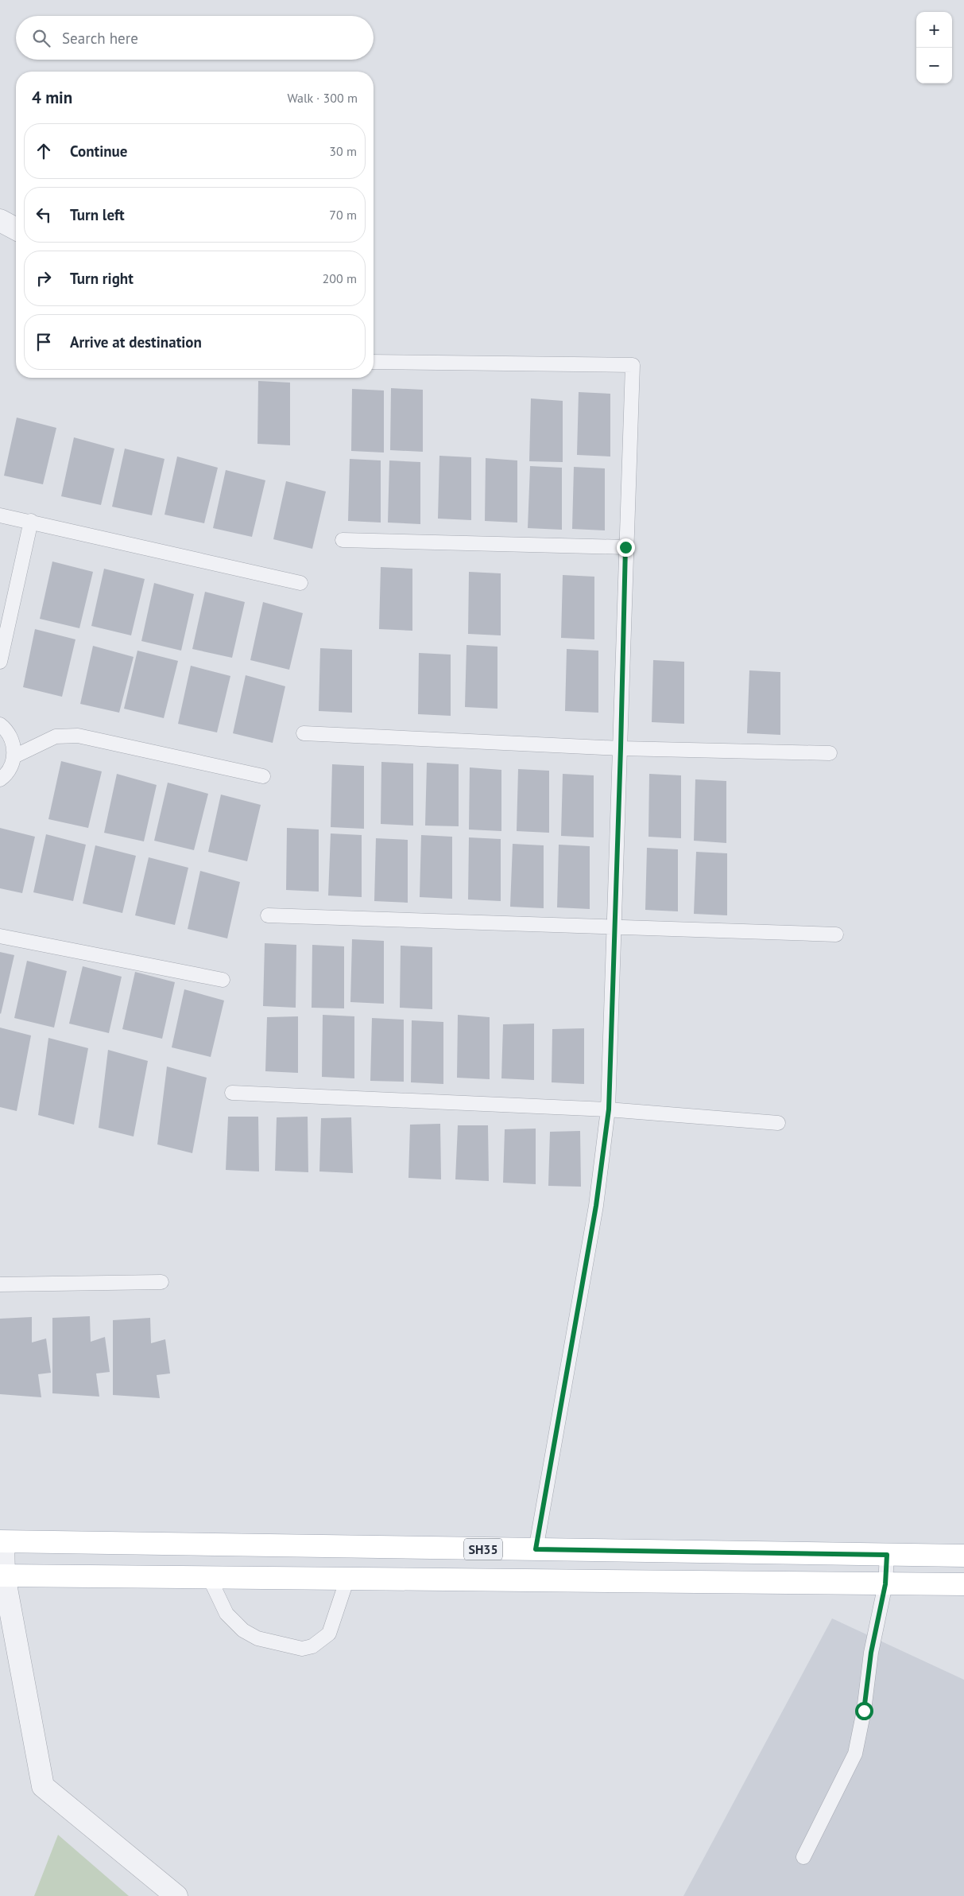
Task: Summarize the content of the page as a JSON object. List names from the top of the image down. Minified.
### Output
{"streets":{"main road":["SH35"]},"page":{"map_buttons":["+","−"],"search":"Search here","heading":["4 min","Walk · 300 m"],"list":[["Continue","30 m"],["Turn left","70 m"],["Turn right","200 m"],"Arrive at destination"]}}
